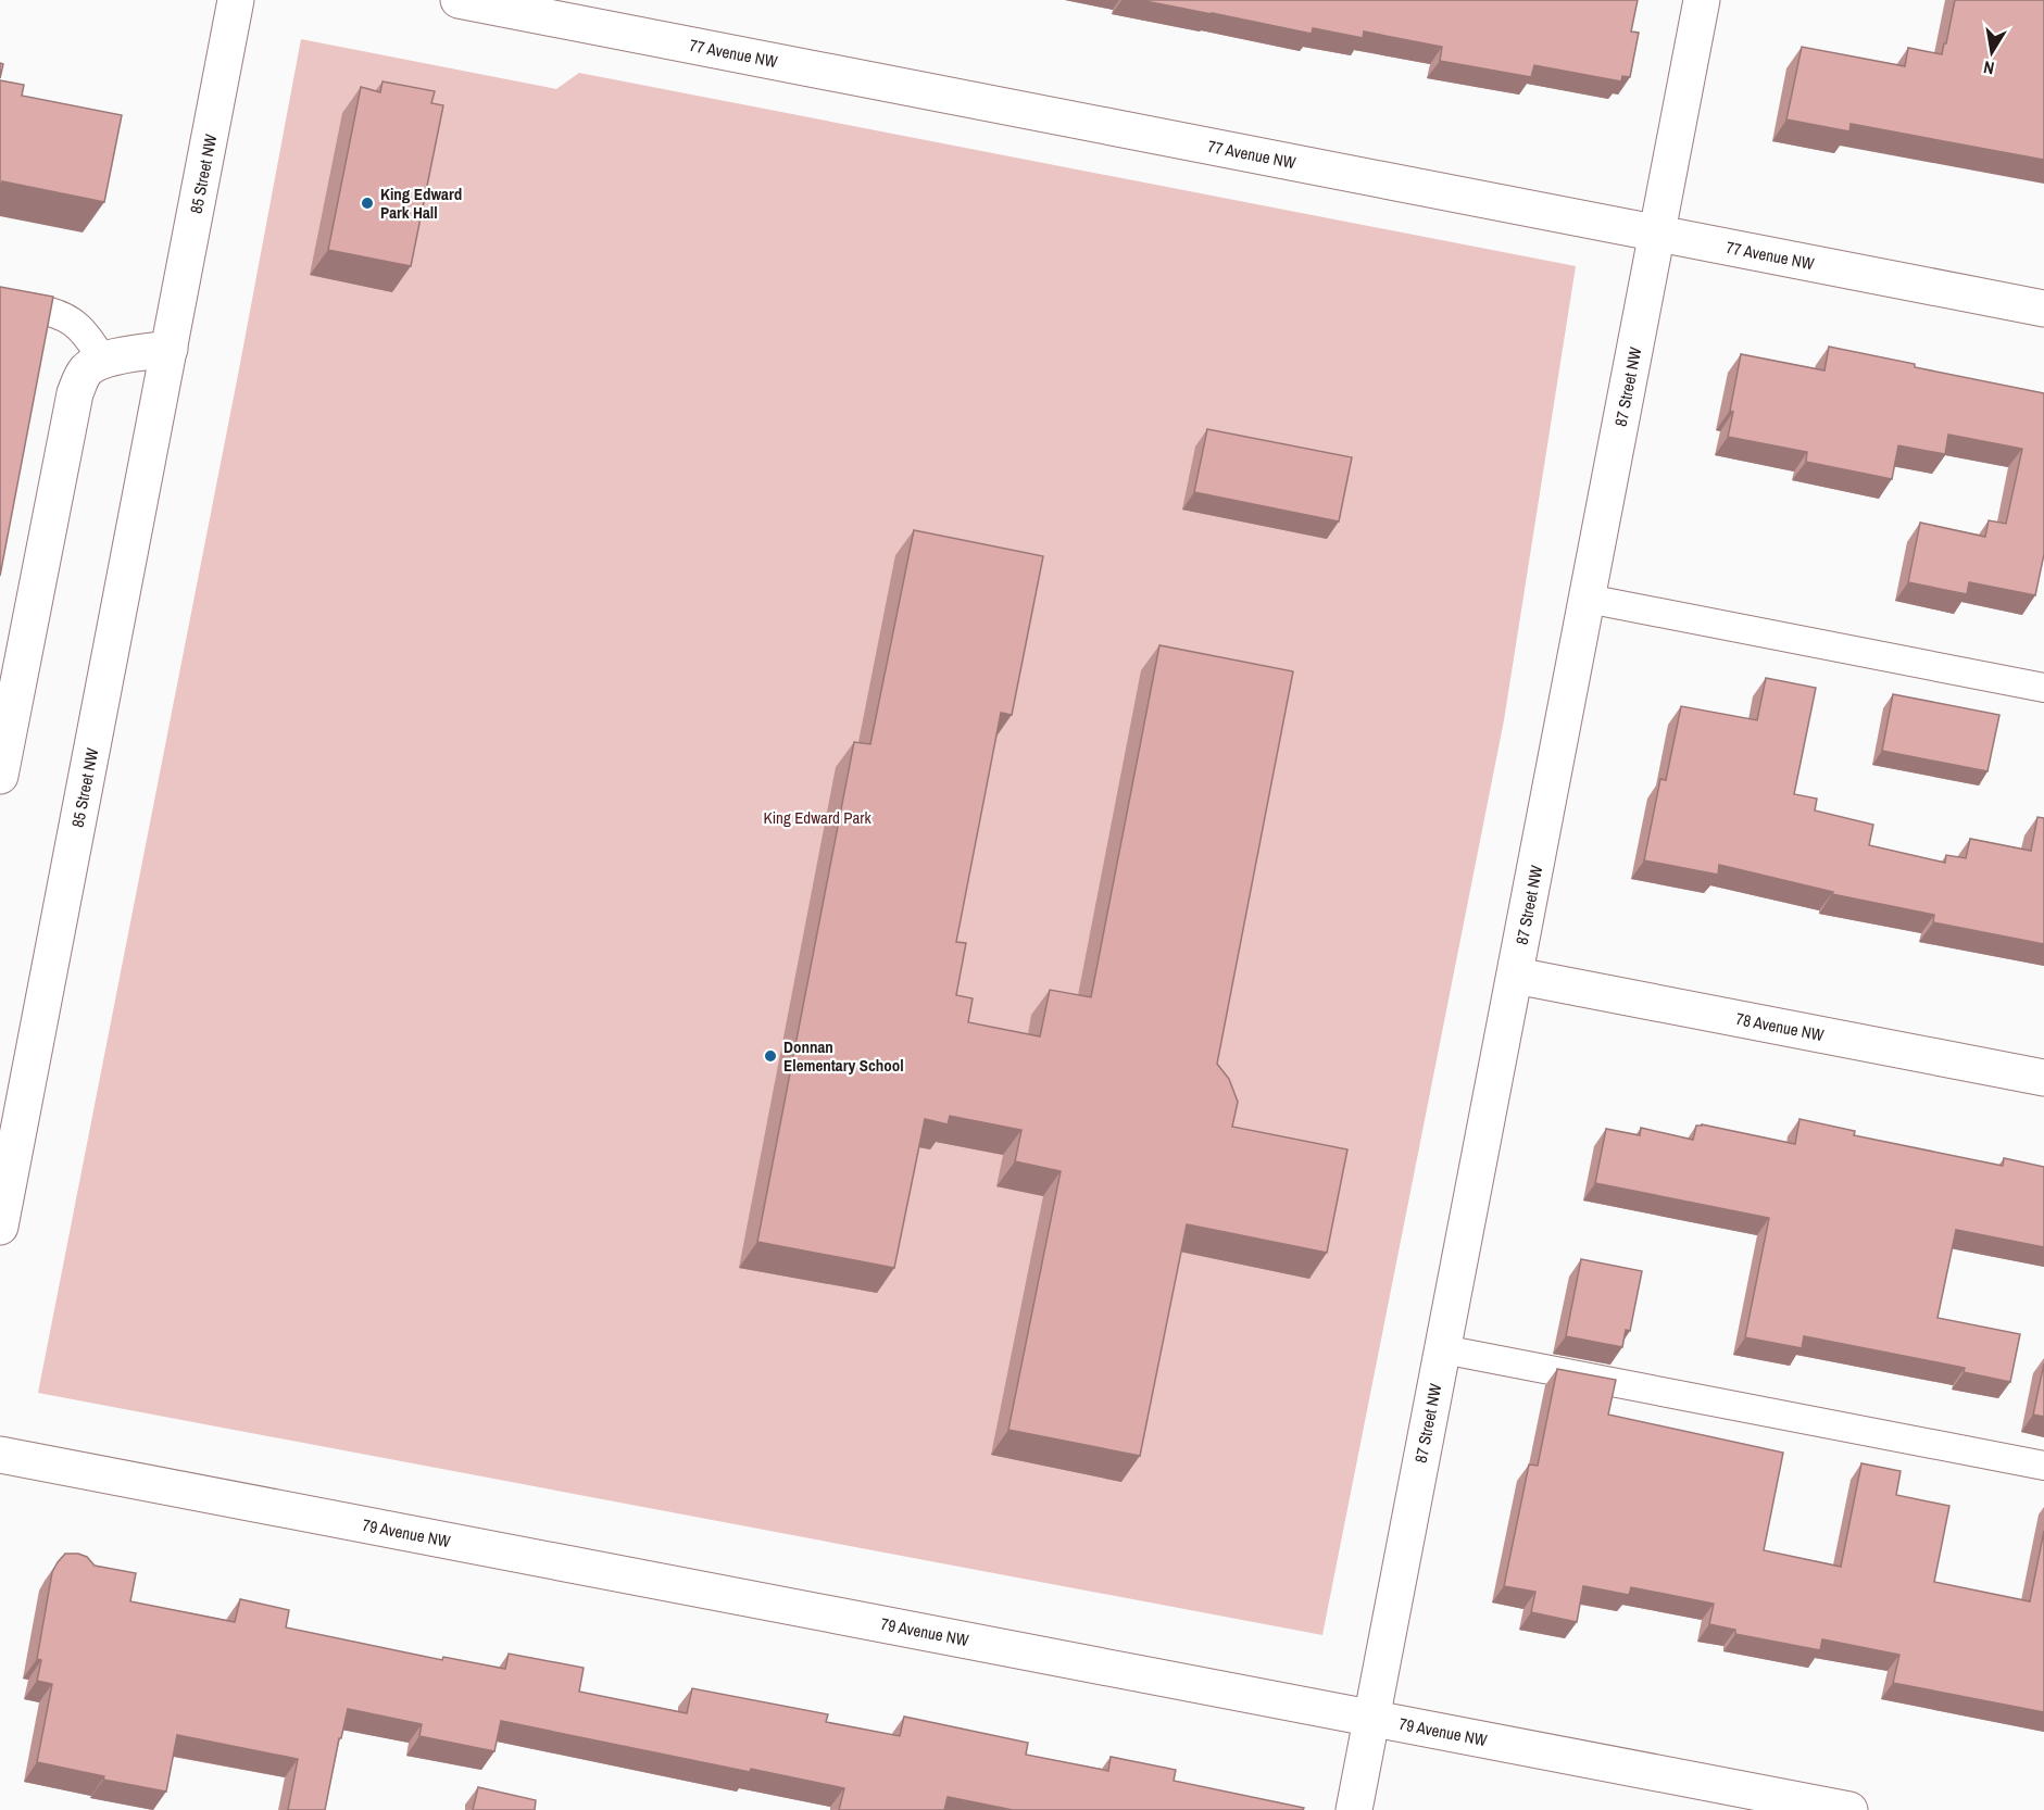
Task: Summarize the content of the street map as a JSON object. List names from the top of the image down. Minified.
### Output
{"streets":{"street":["77 Avenue NW","85 Street NW","87 Street NW","78 Avenue NW","79 Avenue NW"]},"crossings":[["77 Avenue NW","87 Street NW"],["87 Street NW","78 Avenue NW"],["87 Street NW","79 Avenue NW"]],"parks":["King Edward Park"],"places":["King Edward Park Hall","Donnan Elementary School"],"north":"bottom"}
